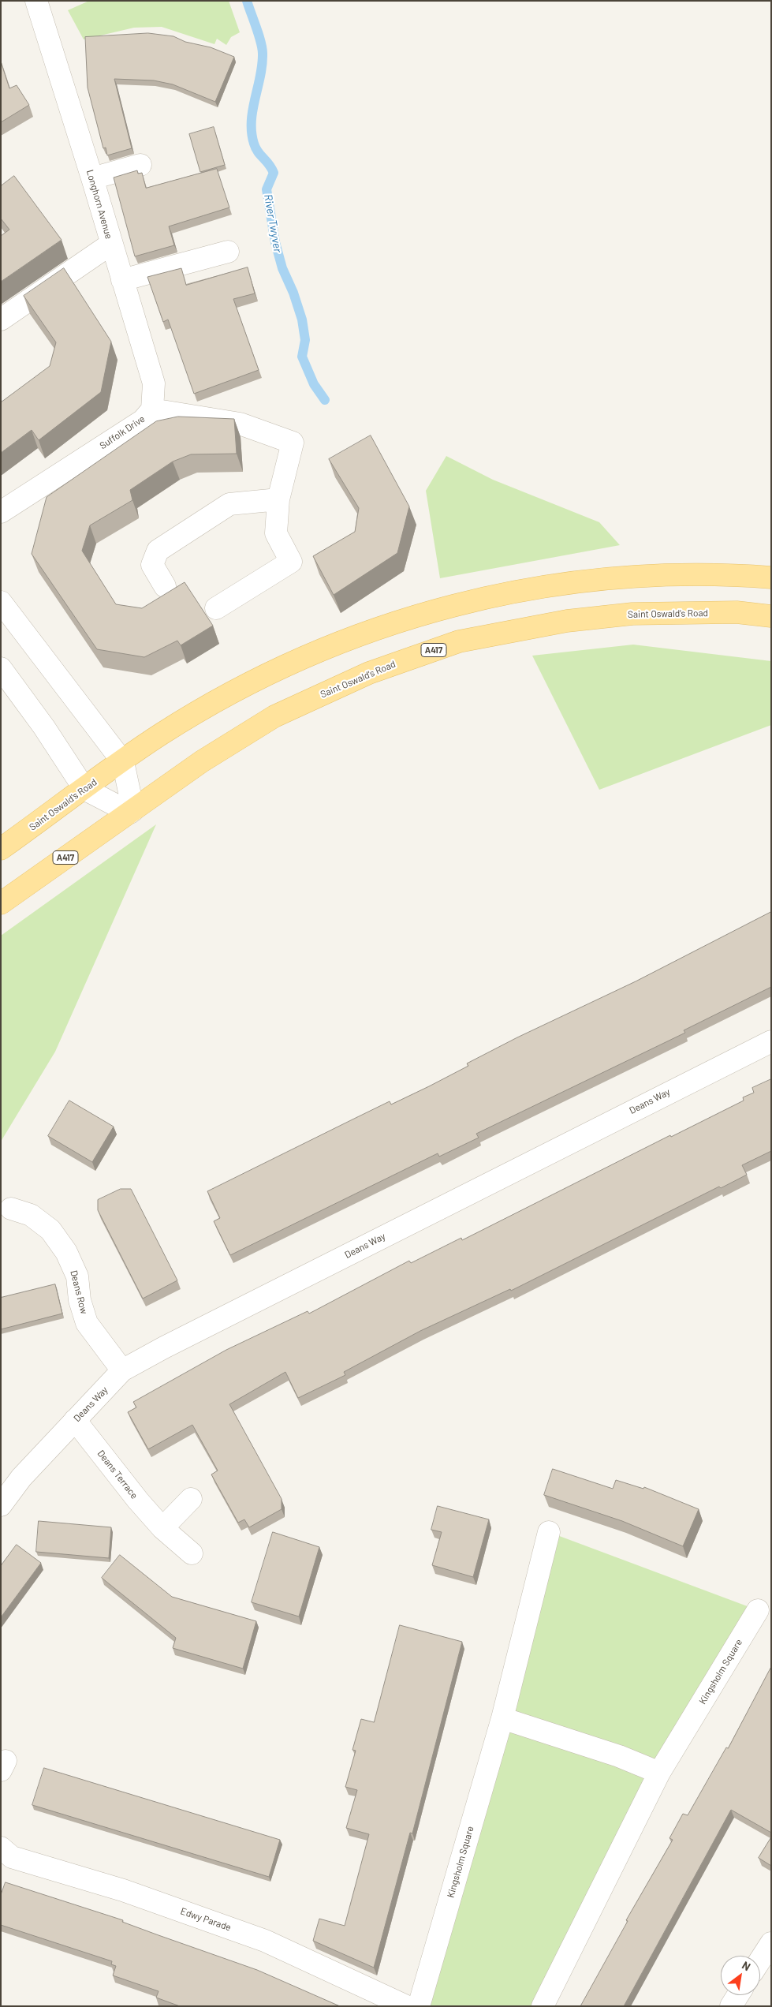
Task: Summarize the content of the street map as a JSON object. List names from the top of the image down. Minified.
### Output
{"streets":{"main road":["Saint Oswald's Road","A417"],"street":["Longhorn Avenue","Suffolk Drive","Deans Way","Deans Row","Deans Terrace","Kingsholm Square","Edwy Parade"]},"crossings":[["Longhorn Avenue","Suffolk Drive"],["Deans Way","Deans Row"],["Deans Way","Deans Terrace"]],"water":["River Twyver"],"north":"top right"}
